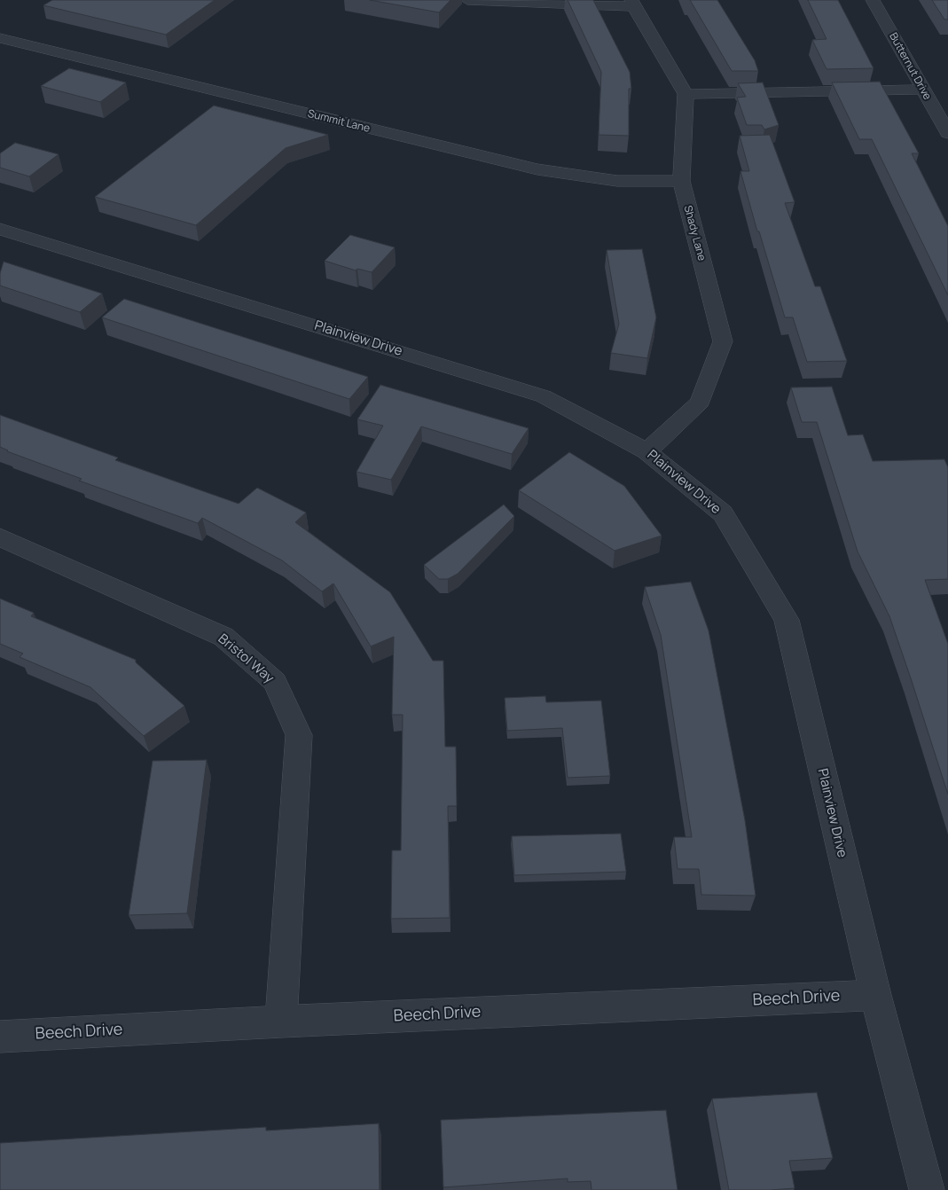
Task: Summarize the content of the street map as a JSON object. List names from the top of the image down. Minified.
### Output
{"streets":{"street":["Butternut Drive","Summit Lane","Shady Lane","Plainview Drive","Bristol Way","Beech Drive"]},"crossings":[["Summit Lane","Shady Lane"],["Shady Lane","Plainview Drive"],["Plainview Drive","Beech Drive"],["Bristol Way","Beech Drive"]]}
